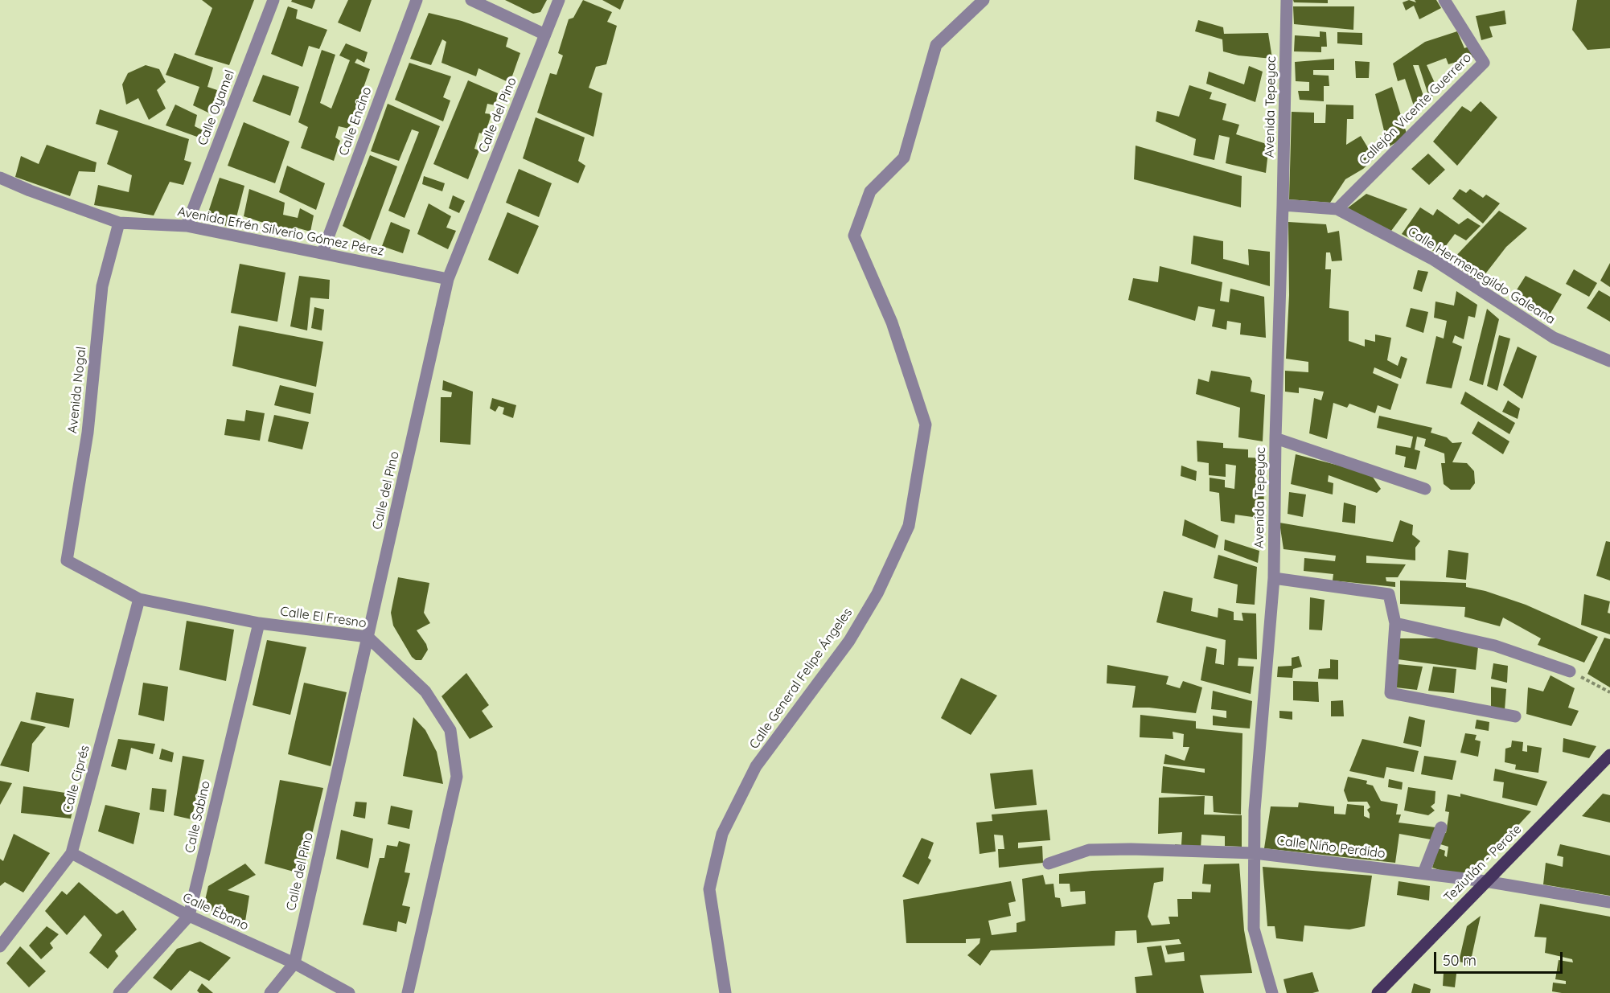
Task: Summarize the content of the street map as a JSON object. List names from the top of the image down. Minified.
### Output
{"streets":{"main road":["Teziutlán - Perote"],"street":["Avenida Tepeyac","Calle Oyamel","Callejón Vicente Guerrero","Calle del Pino","Calle Encino","Avenida Efrén Silverio Gómez Pérez","Calle Hermenegildo Galeana","Avenida Nogal","Calle El Fresno","Calle General Felipe Ángeles","Calle Ciprés","Calle Sabino","Calle Niño Perdido","Calle Ébano"]},"crossings":[["Avenida Tepeyac","Calle Hermenegildo Galeana"],["Avenida Tepeyac","Calle Niño Perdido"],["Calle Oyamel","Avenida Efrén Silverio Gómez Pérez"],["Callejón Vicente Guerrero","Calle Hermenegildo Galeana"],["Calle del Pino","Avenida Efrén Silverio Gómez Pérez"],["Calle del Pino","Calle El Fresno"],["Calle del Pino","Calle Ébano"],["Calle Encino","Avenida Efrén Silverio Gómez Pérez"],["Avenida Efrén Silverio Gómez Pérez","Avenida Nogal"],["Avenida Nogal","Calle El Fresno"],["Calle El Fresno","Calle Ciprés"],["Calle El Fresno","Calle Sabino"],["Calle Ciprés","Calle Ébano"],["Calle Sabino","Calle Ébano"],["Calle Niño Perdido","Teziutlán - Perote"]],"scale_bar":"50 m"}
